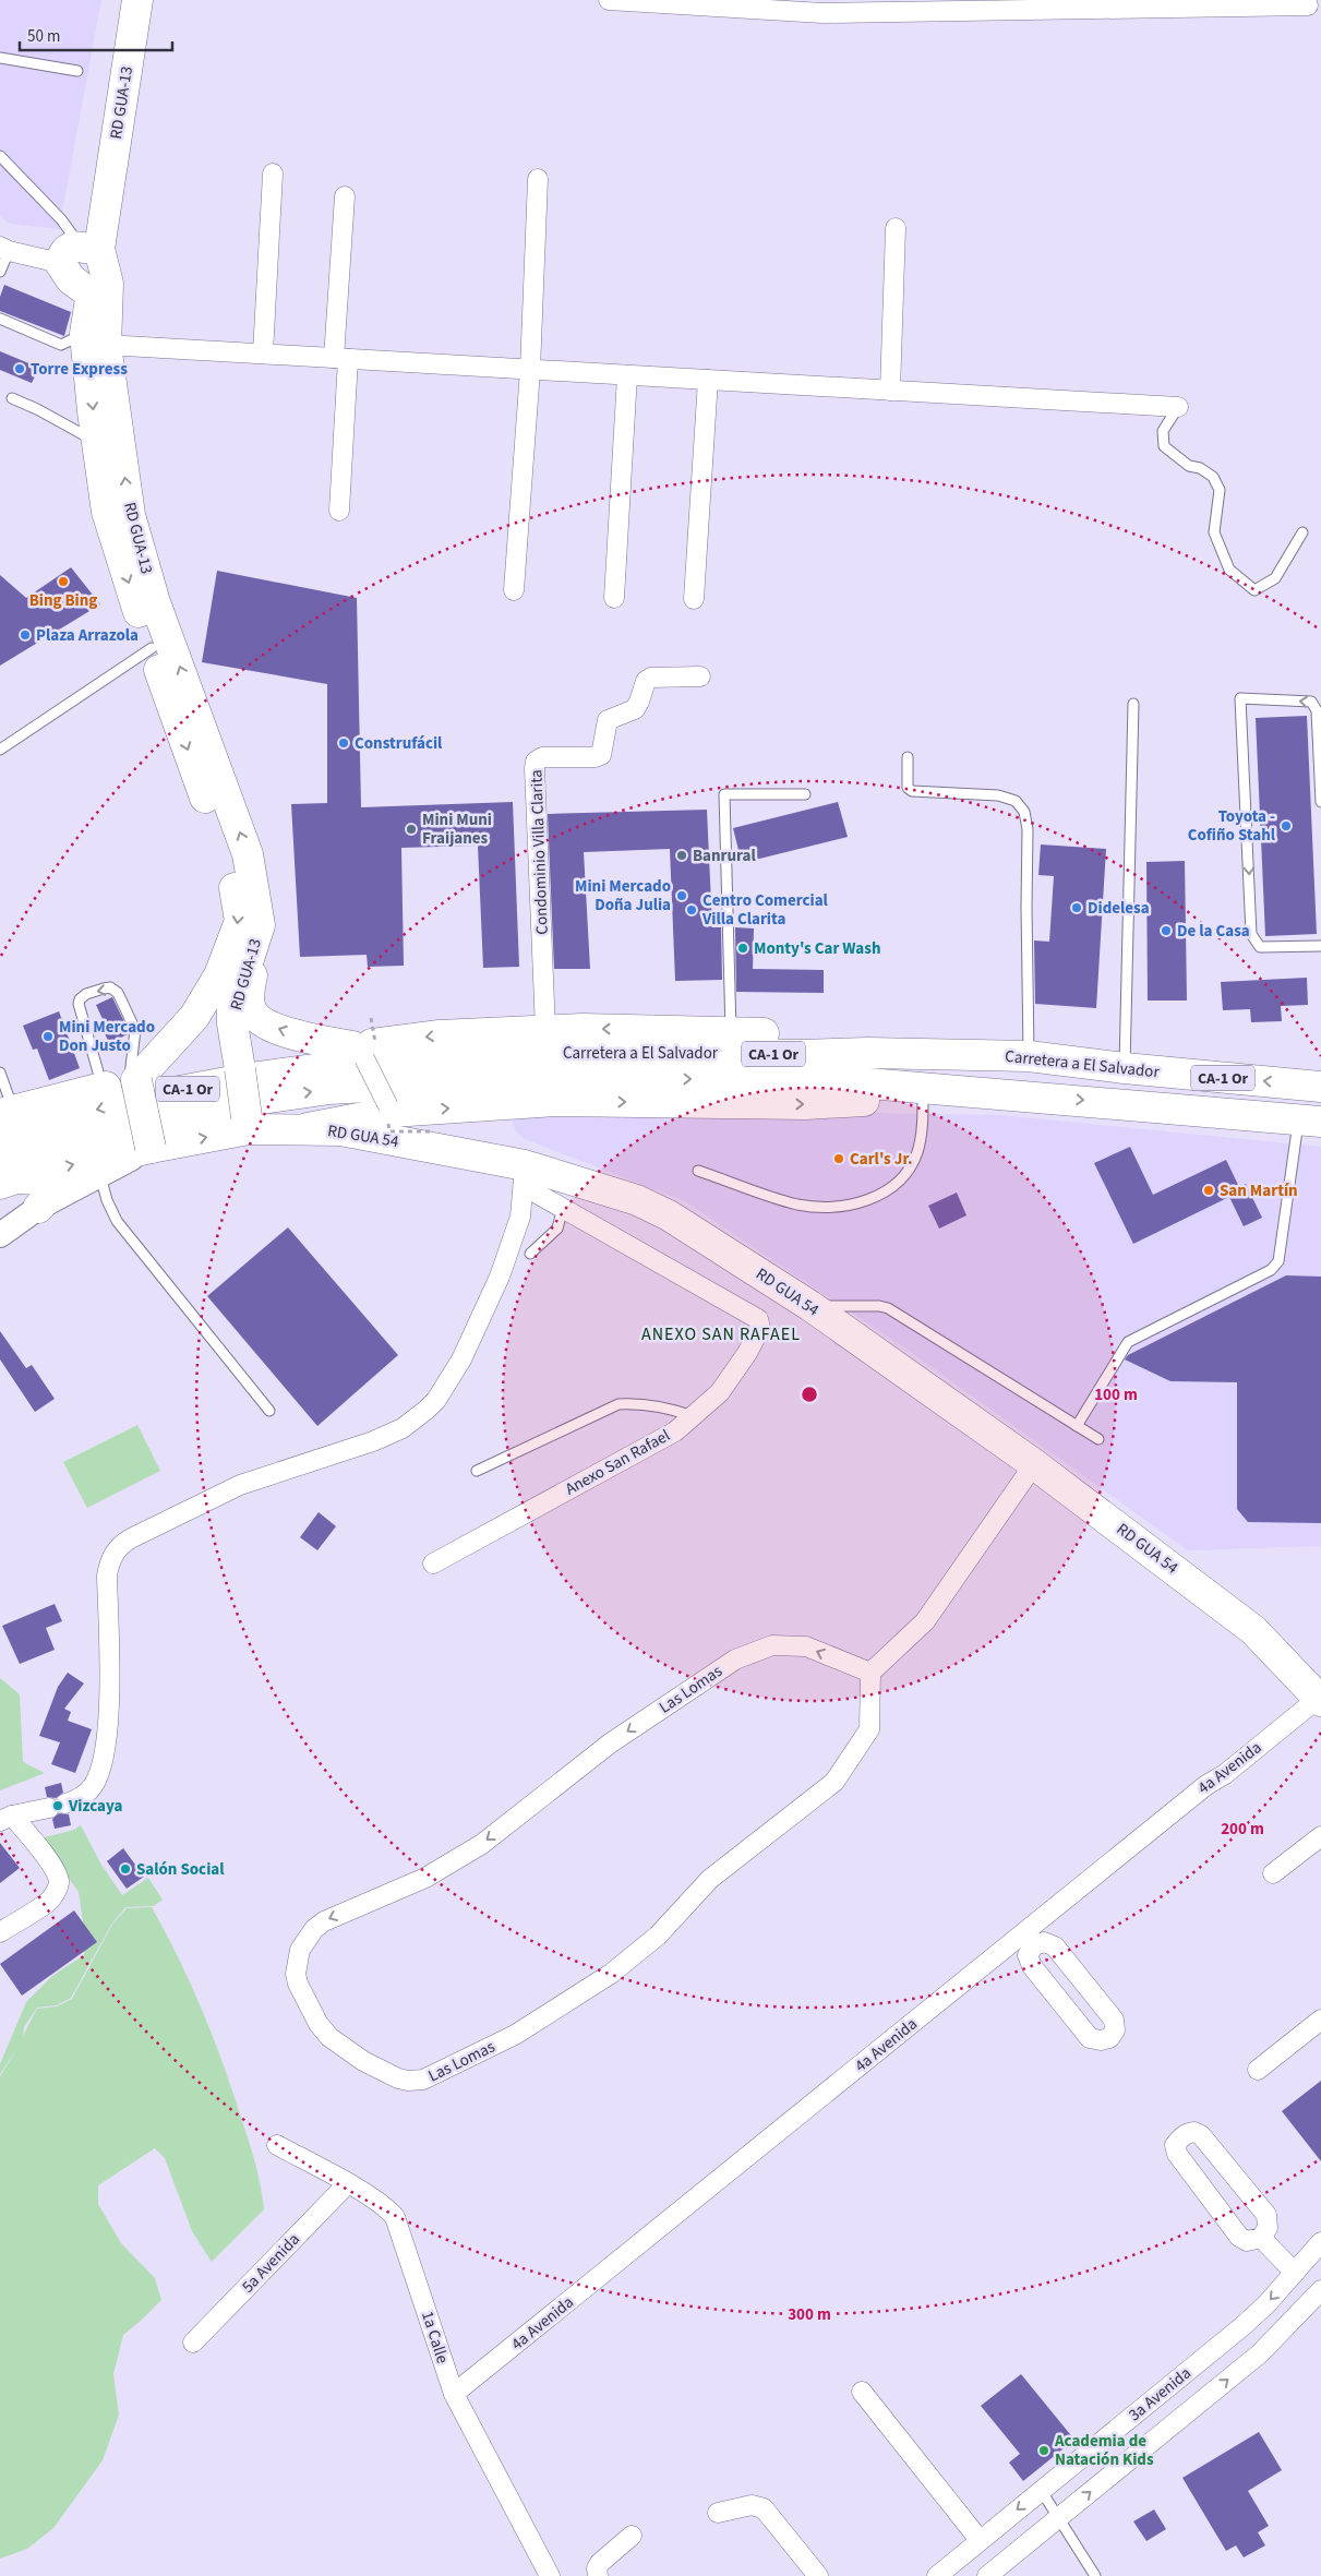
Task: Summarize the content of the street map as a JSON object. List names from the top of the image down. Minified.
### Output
{"streets":{"main road":["RD GUA-13","Carretera a El Salvador","CA-1 Or","RD GUA 54"],"street":["Condominio Villa Clarita","Anexo San Rafael","Las Lomas","4a Avenida","5a Avenida","1a Calle","3a Avenida"]},"crossings":[["RD GUA-13","RD GUA 54"],["Carretera a El Salvador","RD GUA 54"],["RD GUA 54","4a Avenida"],["4a Avenida","1a Calle"],["5a Avenida","1a Calle"]],"districts":["ANEXO SAN RAFAEL"],"places":["Torre Express","Bing Bing","Plaza Arrazola","Construfácil","Toyota - Cofiño Stahl","Mini Muni Fraijanes","Banrural","Mini Mercado Doña Julia","Didelesa","Centro Comercial Villa Clarita","De la Casa","Monty's Car Wash","Mini Mercado Don Justo","Carl's Jr.","San Martín","Vizcaya","Salón Social","Academia de Natación Kids"],"scale_bar":"50 m","rings":["100 m","200 m","300 m"]}
